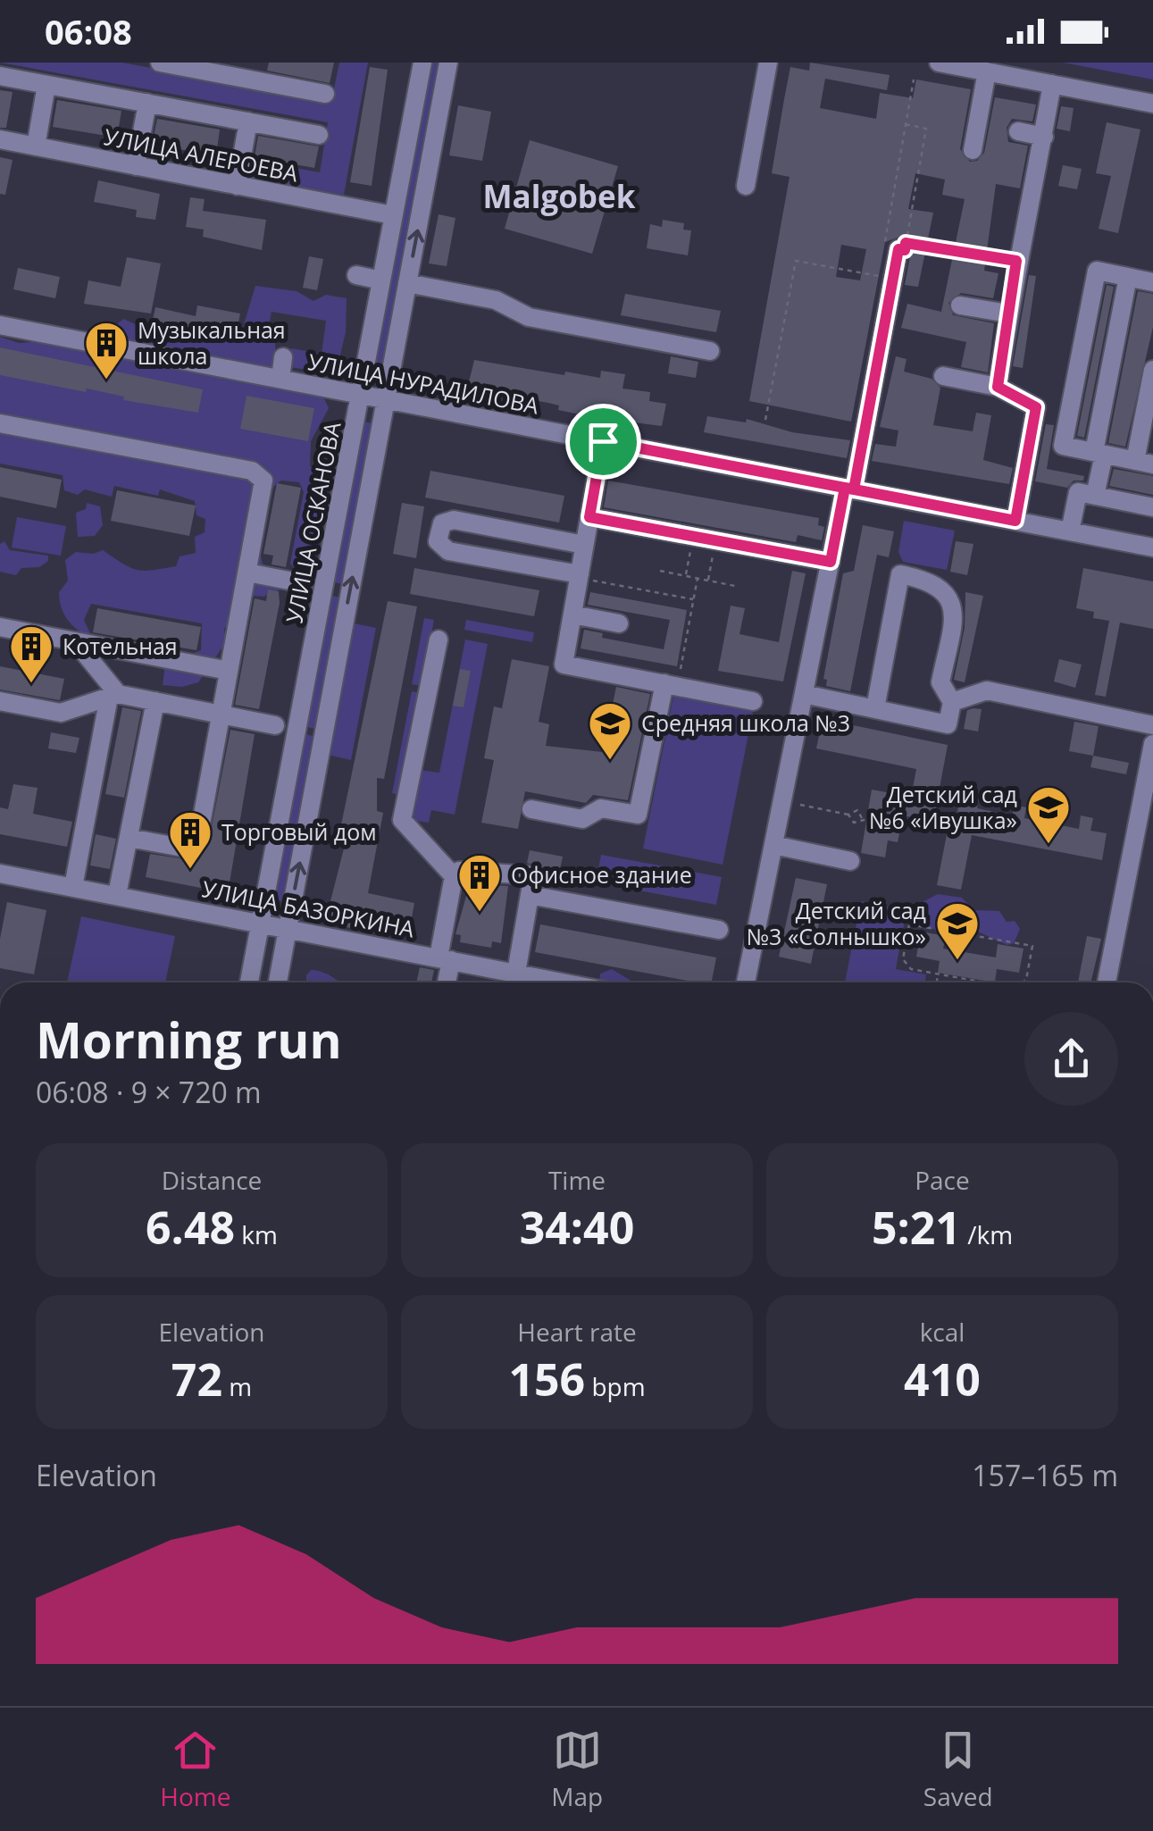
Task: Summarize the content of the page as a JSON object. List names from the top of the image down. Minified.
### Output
{"streets":{"street":["УЛИЦА АЛЕРОЕВА","УЛИЦА НУРАДИЛОВА","УЛИЦА ОСКАНОВА","УЛИЦА БАЗОРКИНА"]},"crossings":[["УЛИЦА АЛЕРОЕВА","УЛИЦА ОСКАНОВА"],["УЛИЦА НУРАДИЛОВА","УЛИЦА ОСКАНОВА"],["УЛИЦА ОСКАНОВА","УЛИЦА БАЗОРКИНА"]],"districts":["Malgobek"],"places":{"building":["Музыкальная школа","Котельная","Торговый дом","Офисное здание"],"school or university":["Средняя школа №3","Детский сад №6 «Ивушка»","Детский сад №3 «Солнышко»"]},"page":{"status":"06:08","heading":["Morning run","06:08 · 9 × 720 m"],"stats":[["Distance","6.48 km"],["Time","34:40"],["Pace","5:21 /km"],["Elevation","72 m"],["Heart rate","156 bpm"],["kcal","410"]],"chart":["Elevation","157–165 m"],"tabs":["Home","Map","Saved"]}}
